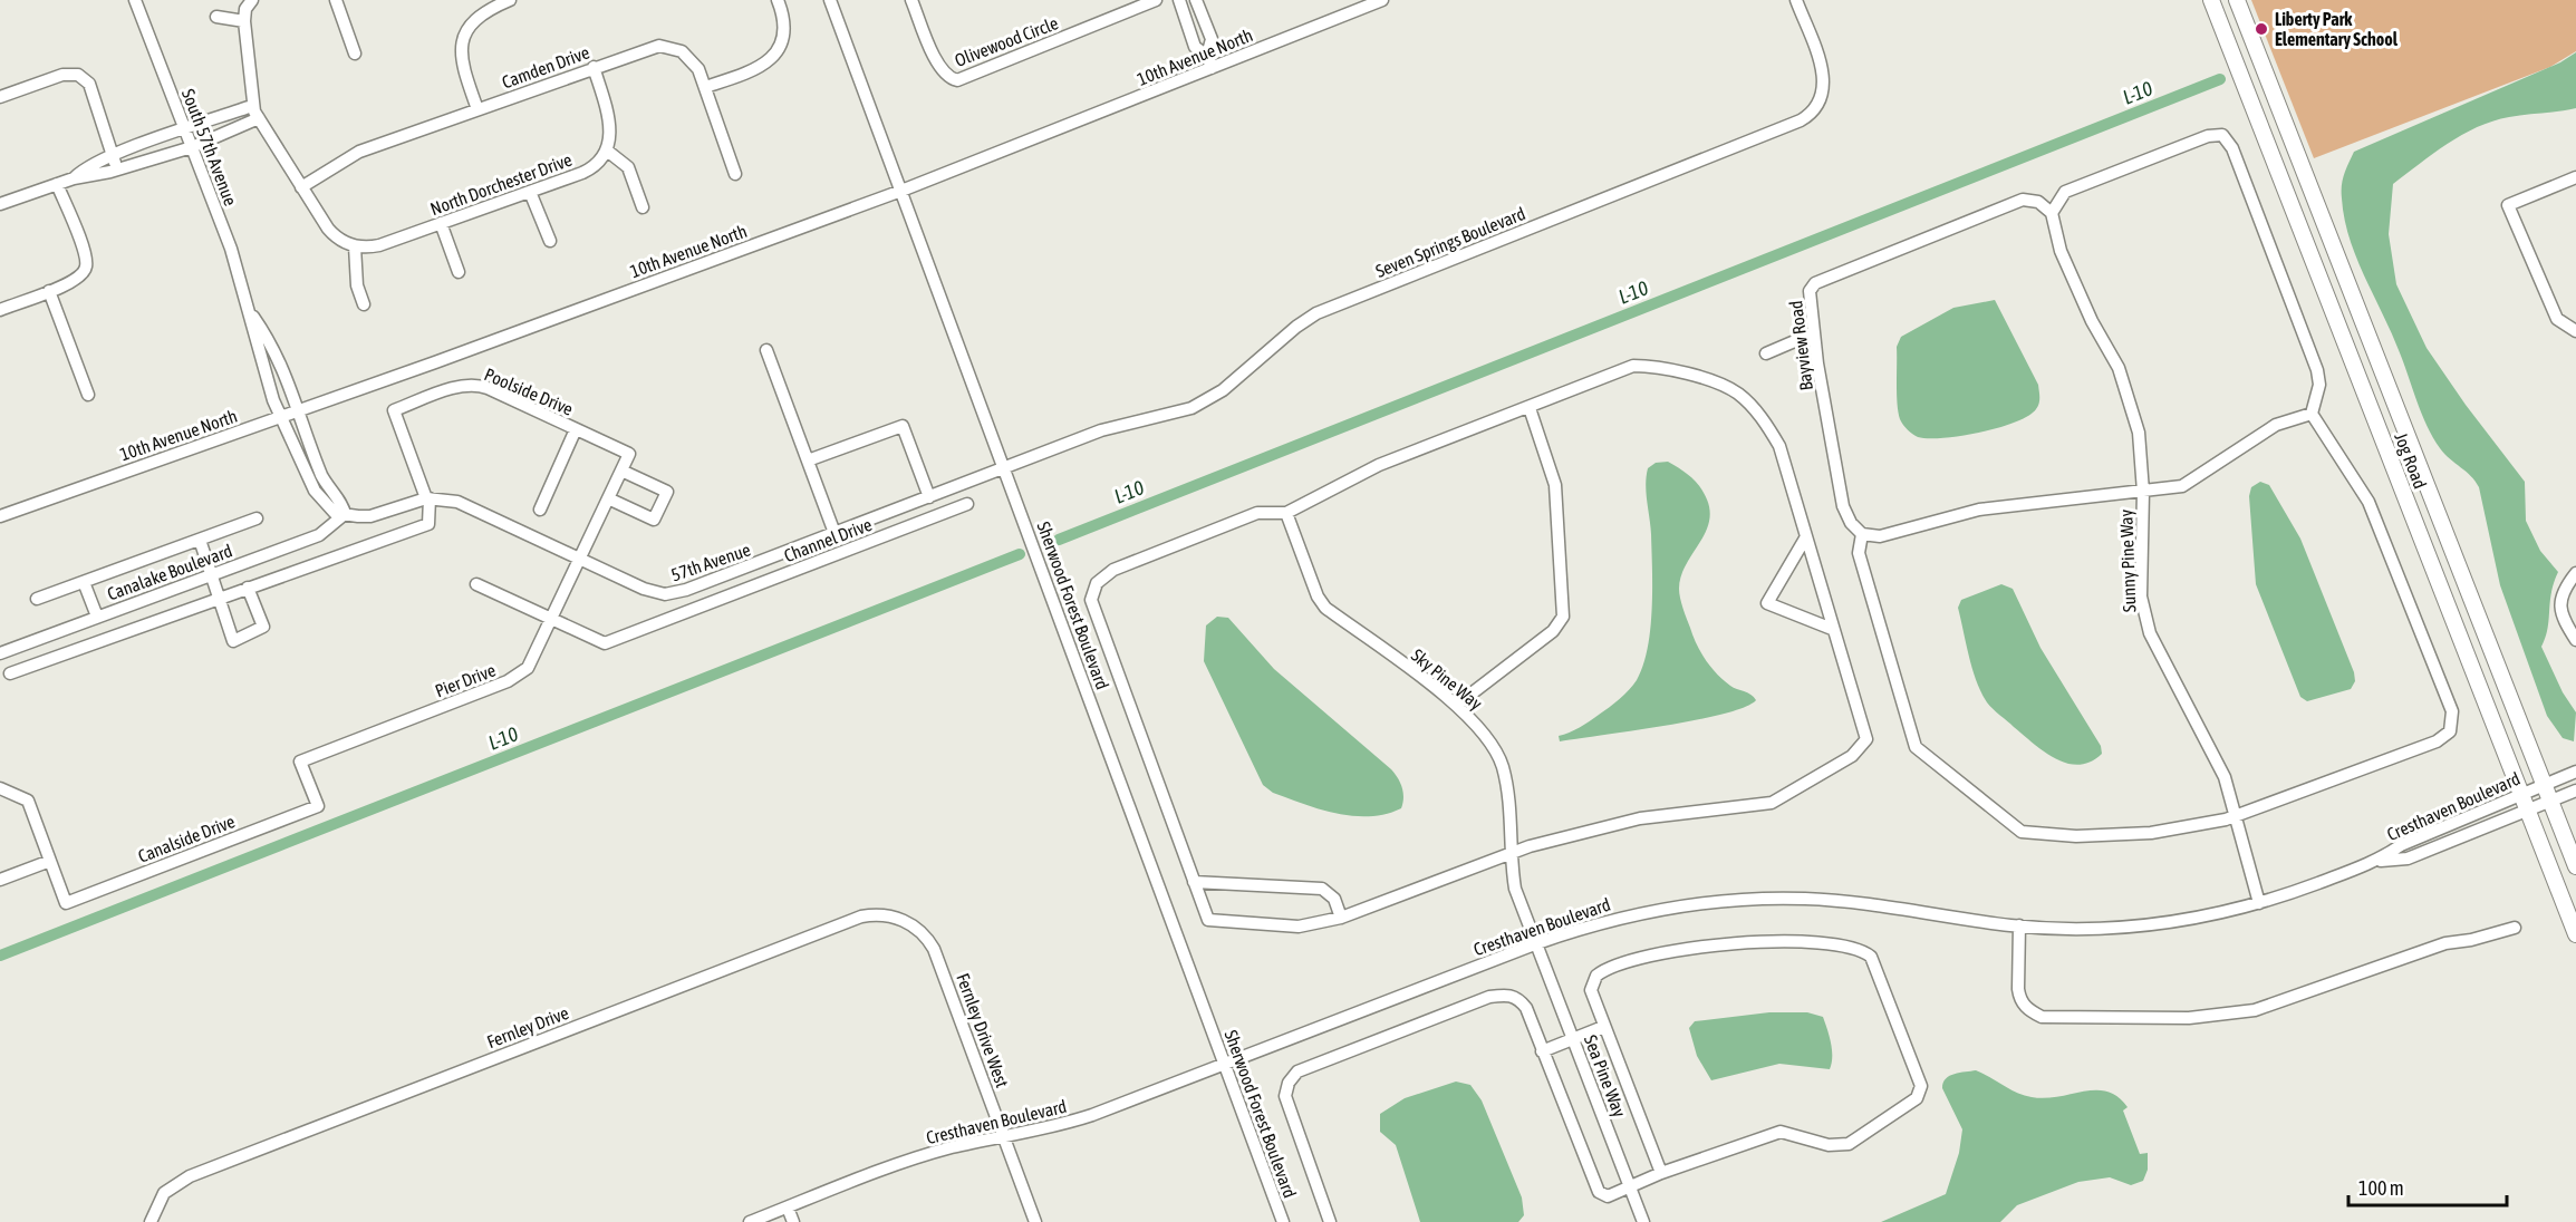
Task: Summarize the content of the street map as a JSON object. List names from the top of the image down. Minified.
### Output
{"streets":{"main road":["Jog Road"],"street":["Olivewood Circle","10th Avenue North","Camden Drive","South 57th Avenue","North Dorchester Drive","Seven Springs Boulevard","Bayview Road","Poolside Drive","Channel Drive","Sunny Pine Way","57th Avenue","Canalake Boulevard","Sherwood Forest Boulevard","Sky Pine Way","Pier Drive","Cresthaven Boulevard","Canalside Drive","Fernley Drive","Fernley Drive West","Sea Pine Way"]},"crossings":[["10th Avenue North","South 57th Avenue"],["10th Avenue North","Sherwood Forest Boulevard"],["South 57th Avenue","57th Avenue"],["South 57th Avenue","Canalake Boulevard"],["Seven Springs Boulevard","57th Avenue"],["Seven Springs Boulevard","Sherwood Forest Boulevard"],["Bayview Road","Sunny Pine Way"],["Poolside Drive","57th Avenue"],["Jog Road","Cresthaven Boulevard"],["Channel Drive","Pier Drive"],["Sunny Pine Way","Cresthaven Boulevard"],["57th Avenue","Canalake Boulevard"],["57th Avenue","Sherwood Forest Boulevard"],["57th Avenue","Pier Drive"],["Sherwood Forest Boulevard","Cresthaven Boulevard"],["Sky Pine Way","Cresthaven Boulevard"],["Sky Pine Way","Sea Pine Way"],["Pier Drive","Canalside Drive"],["Cresthaven Boulevard","Fernley Drive West"],["Cresthaven Boulevard","Sea Pine Way"],["Fernley Drive","Fernley Drive West"]],"water":["L-10"],"places":["Liberty Park Elementary School"],"scale_bar":"100 m"}
